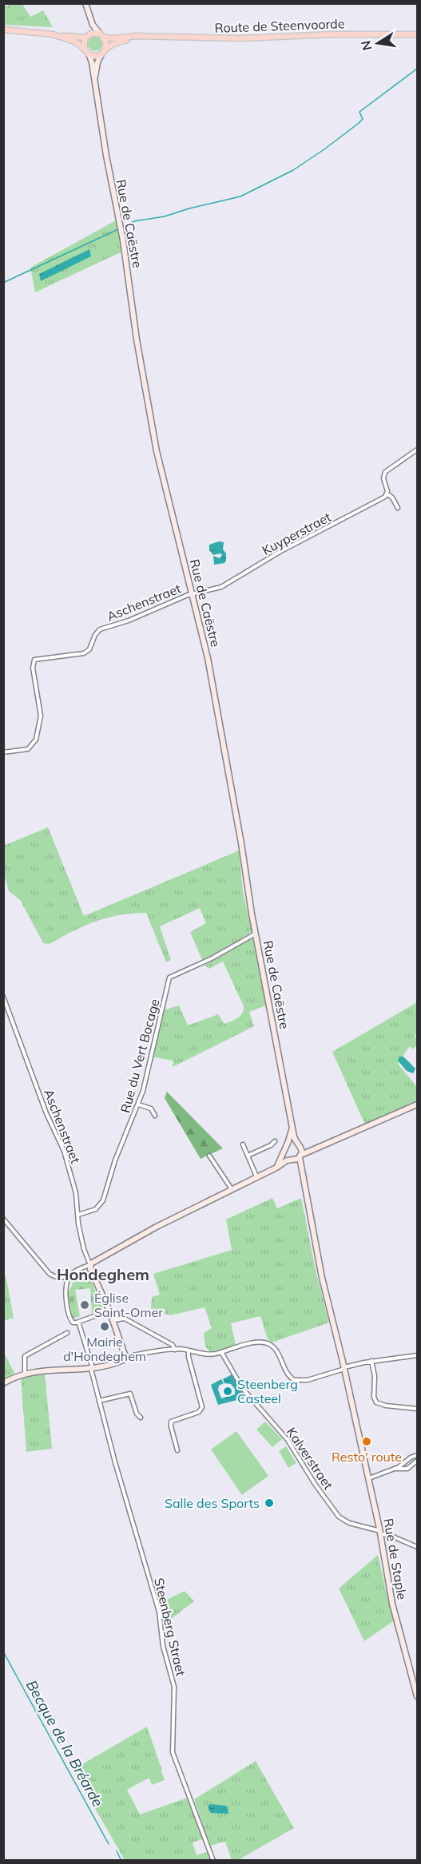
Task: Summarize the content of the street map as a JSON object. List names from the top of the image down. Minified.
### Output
{"streets":{"main road":["Route de Steenvoorde","Rue de Caëstre","Rue de Staple"],"street":["Kuyperstraet","Aschenstraet","Rue du Vert Bocage","Kalverstraet","Steenberg Straet"]},"crossings":[["Route de Steenvoorde","Rue de Caëstre"],["Rue de Caëstre","Kuyperstraet"],["Rue de Caëstre","Aschenstraet"],["Rue de Caëstre","Rue du Vert Bocage"],["Rue de Caëstre","Rue de Staple"],["Kuyperstraet","Aschenstraet"],["Aschenstraet","Rue du Vert Bocage"],["Kalverstraet","Rue de Staple"]],"districts":["Hondeghem"],"water":["Becque de la Bréarde"],"places":["Église Saint-Omer","Mairie d'Hondeghem","Steenberg Casteel","Resto' route","Salle des Sports"],"north":"left"}
